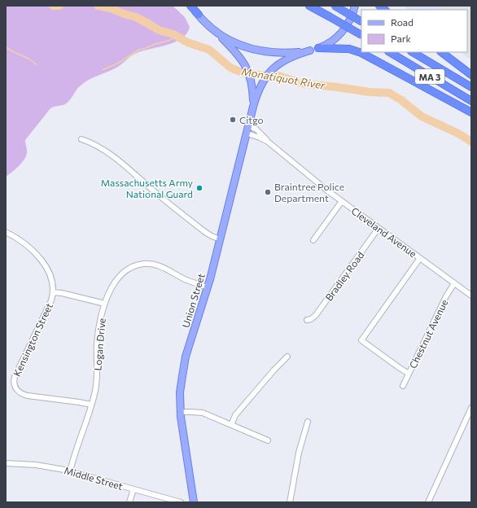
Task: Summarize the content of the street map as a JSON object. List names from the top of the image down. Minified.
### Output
{"streets":{"highway":["MA 3"],"main road":["Union Street"],"street":["Cleveland Avenue","Bradley Road","Chestnut Avenue","Kensington Street","Logan Drive","Middle Street"]},"crossings":[["Cleveland Avenue","Bradley Road"],["Cleveland Avenue","Union Street"],["Cleveland Avenue","Chestnut Avenue"],["Union Street","Logan Drive"],["Kensington Street","Logan Drive"],["Logan Drive","Middle Street"]],"water":["Monatiquot River"],"places":["Citgo","Massachusetts Army National Guard","Braintree Police Department"],"legend":["Road","Park"]}
